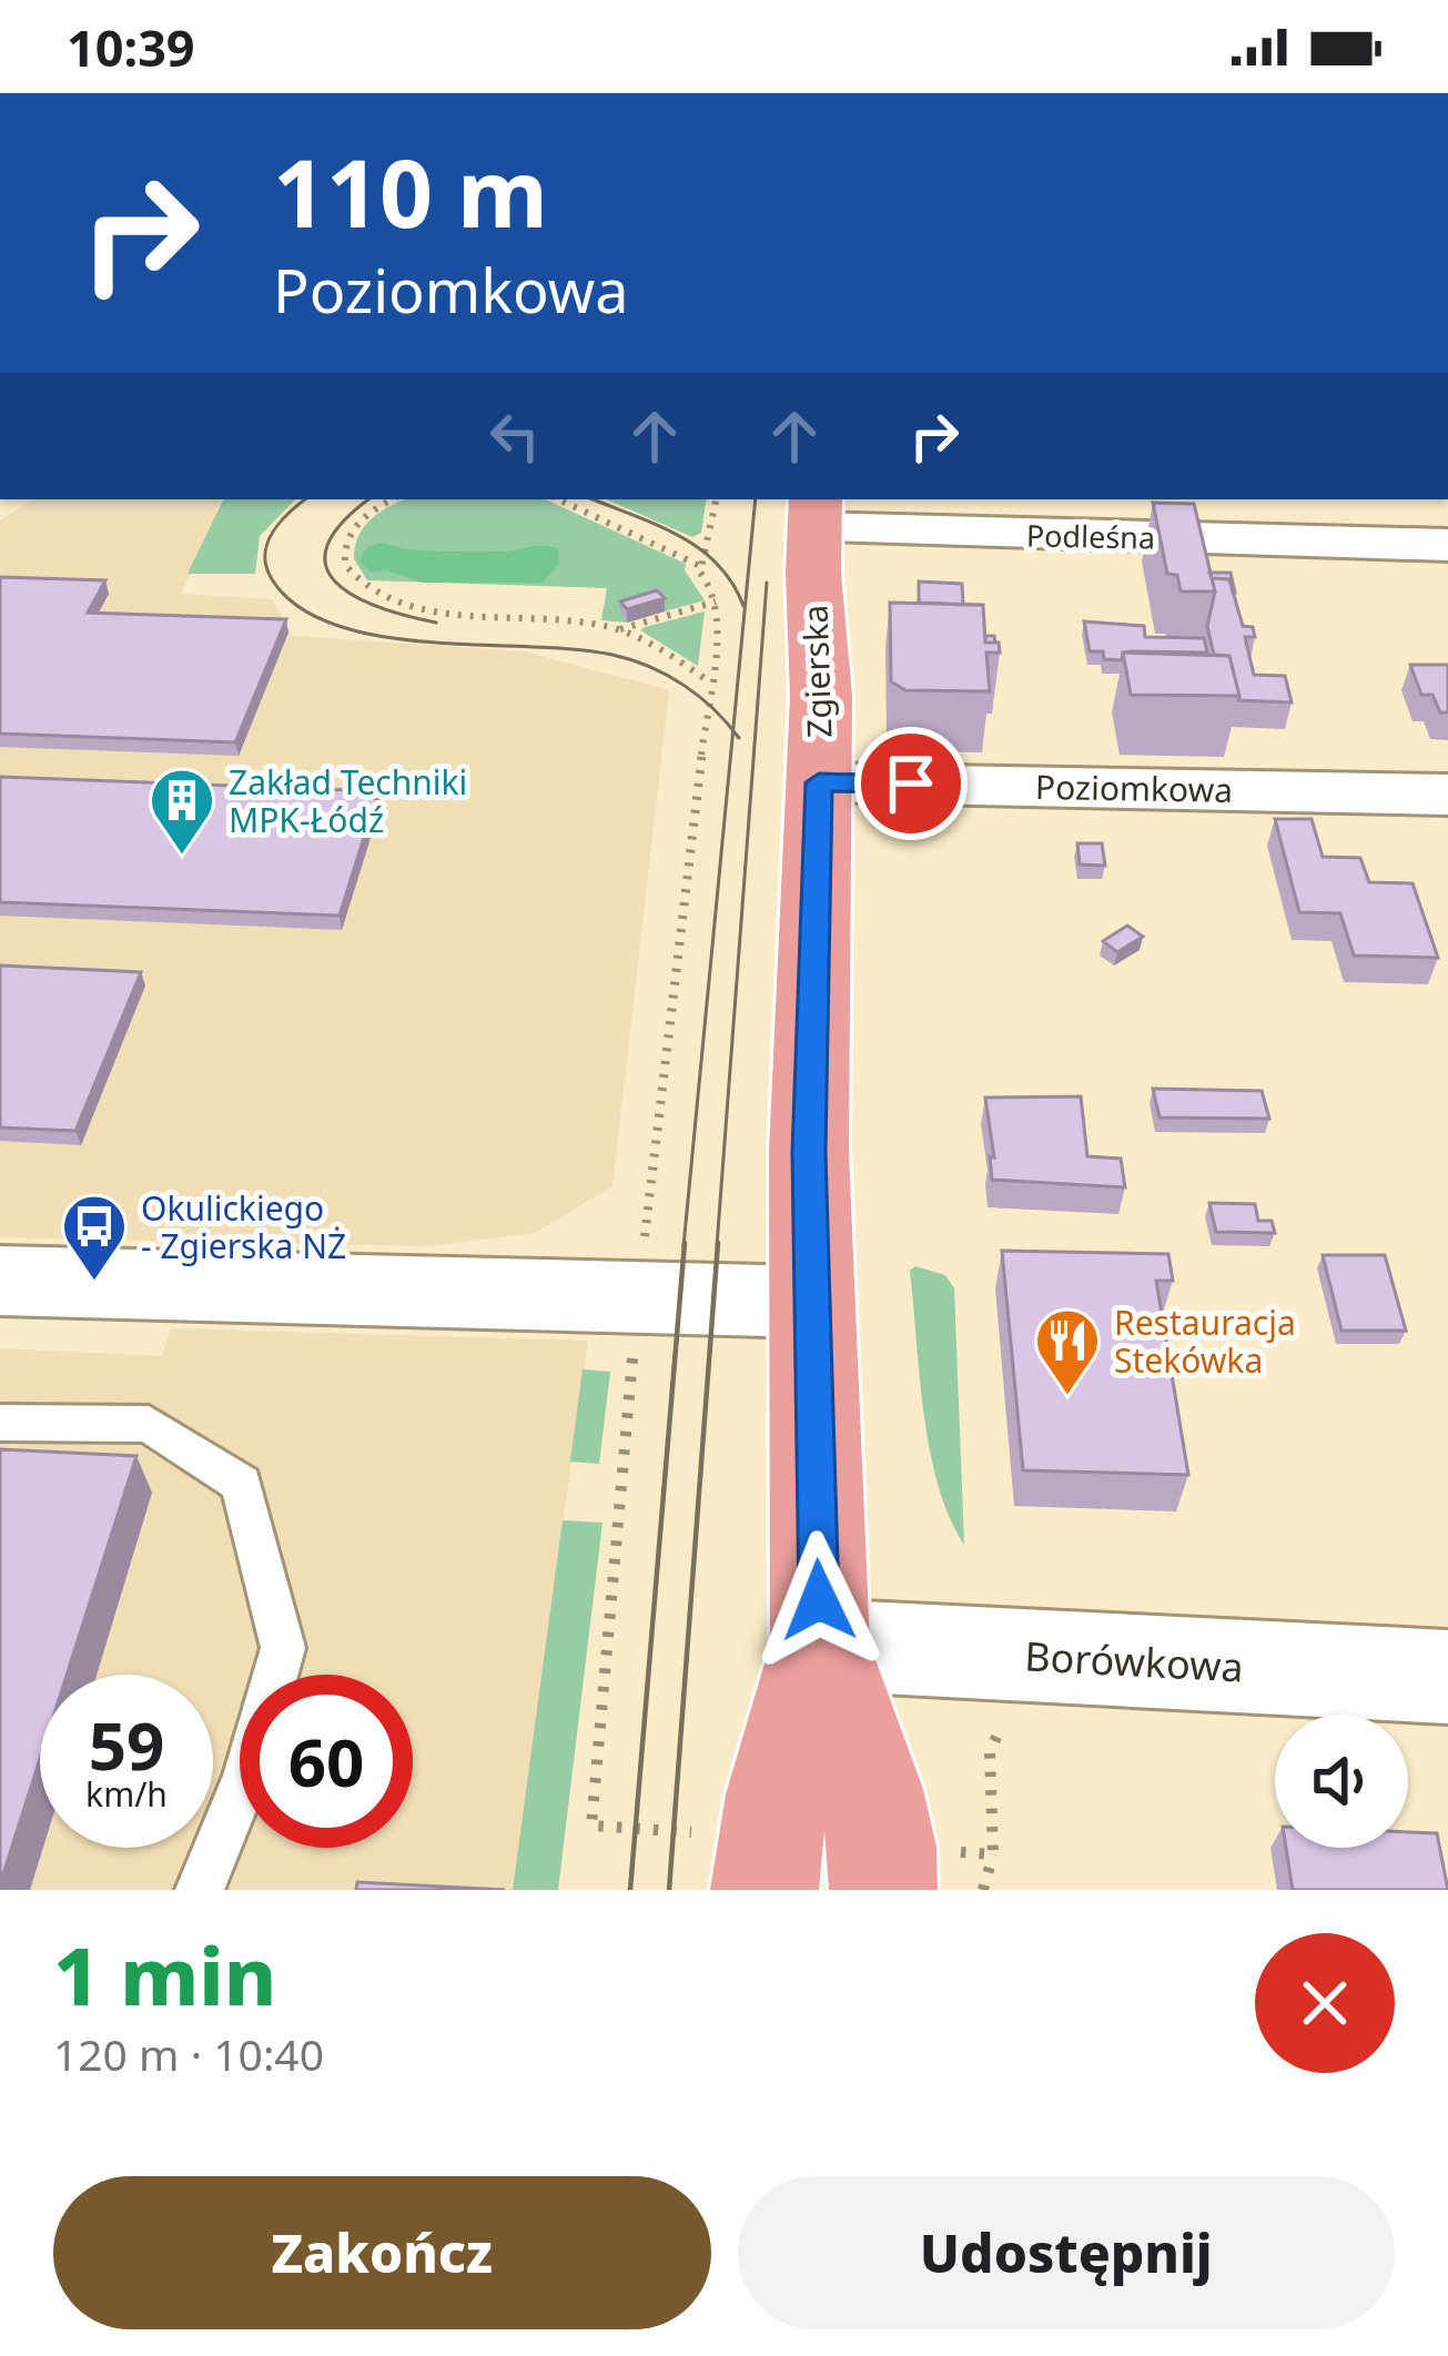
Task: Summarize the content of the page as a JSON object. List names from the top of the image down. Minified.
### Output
{"streets":{"main road":["Zgierska"],"street":["Podleśna","Poziomkowa","Borówkowa"]},"crossings":[["Podleśna","Zgierska"],["Zgierska","Poziomkowa"],["Zgierska","Borówkowa"]],"places":{"building":["Zakład Techniki MPK-Łódź"],"bus stop":["Okulickiego - Zgierska NŻ"],"restaurant":["Restauracja Stekówka"]},"page":{"status":"10:39","turn":["110 m","Poziomkowa"],"speed":"59 km/h","limit":"60","heading":["1 min","120 m · 10:40"],"buttons":["Zakończ","Udostępnij"]}}
